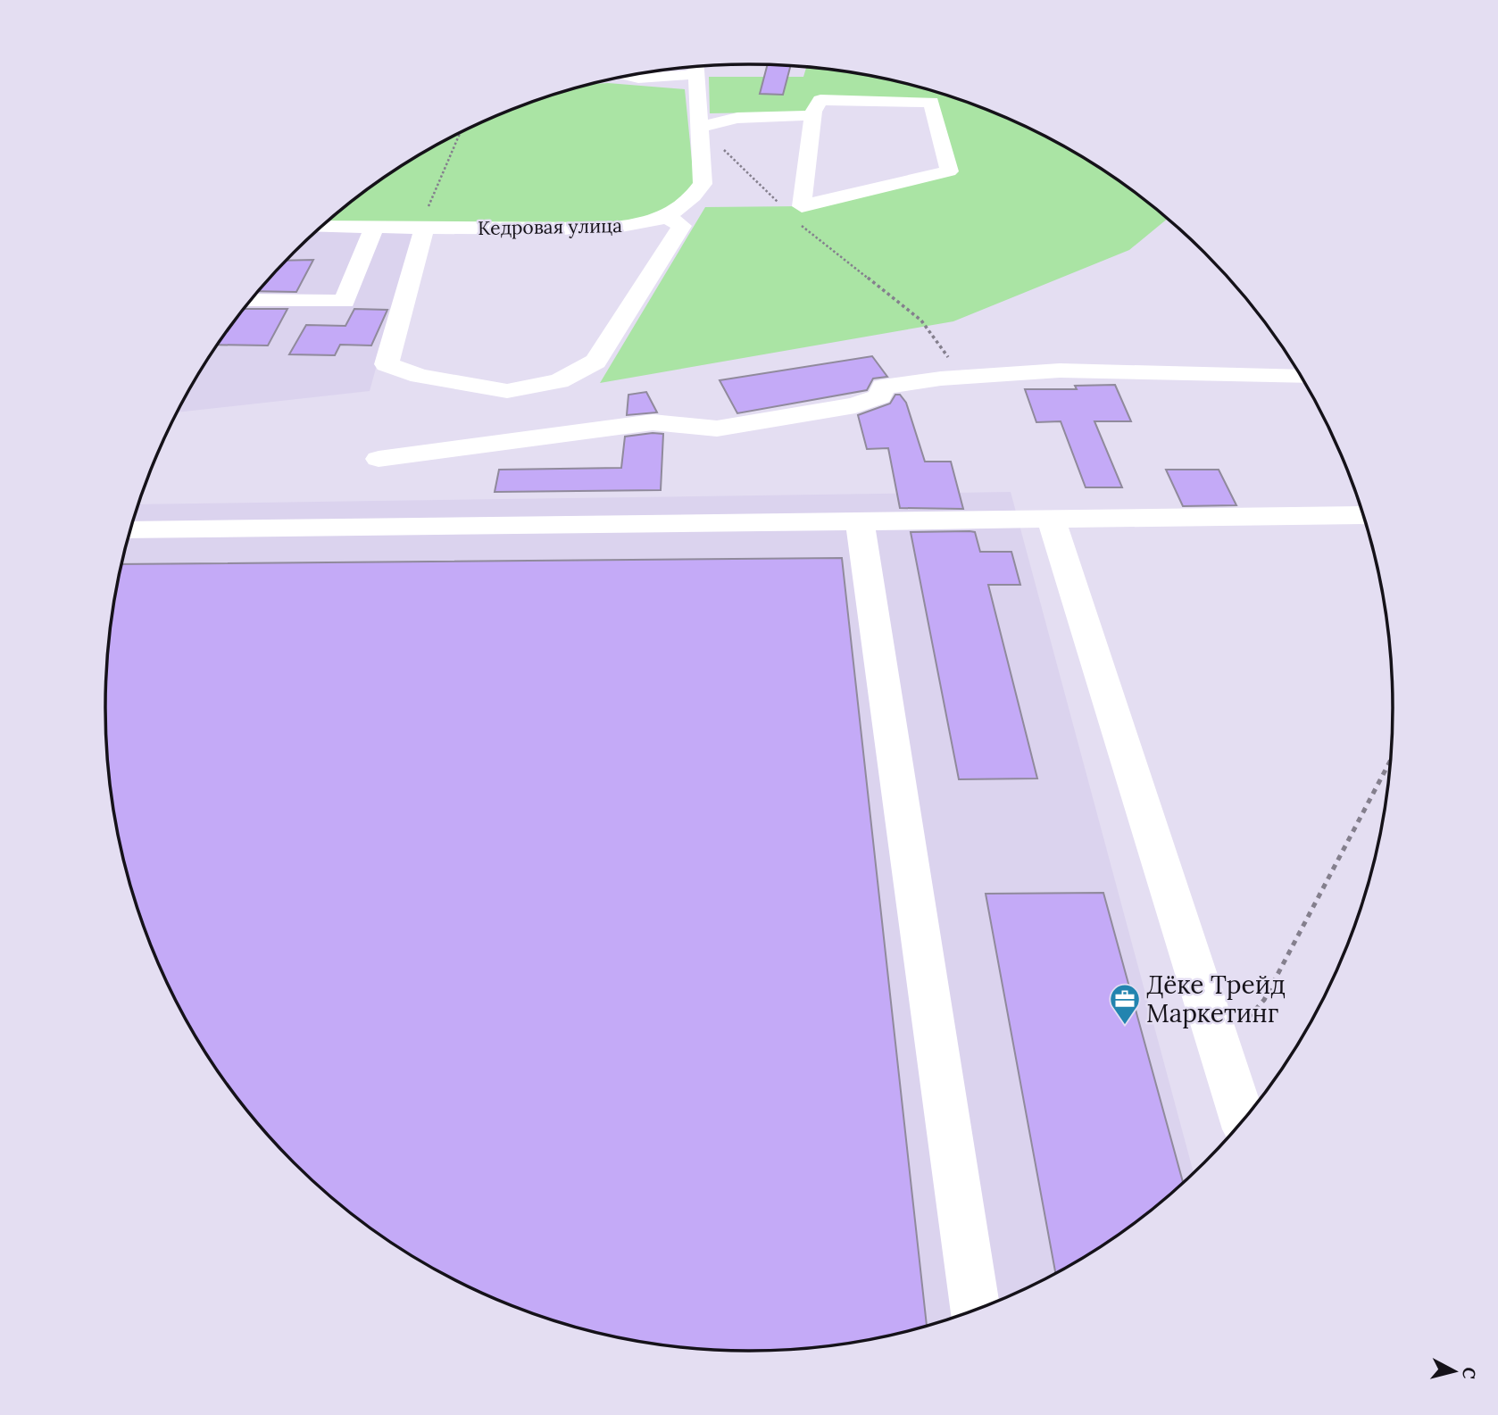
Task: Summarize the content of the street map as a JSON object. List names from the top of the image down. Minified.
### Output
{"streets":{"street":["Кедровая улица"]},"places":{"office":["Дёке Трейд Маркетинг"]},"north":"right"}
